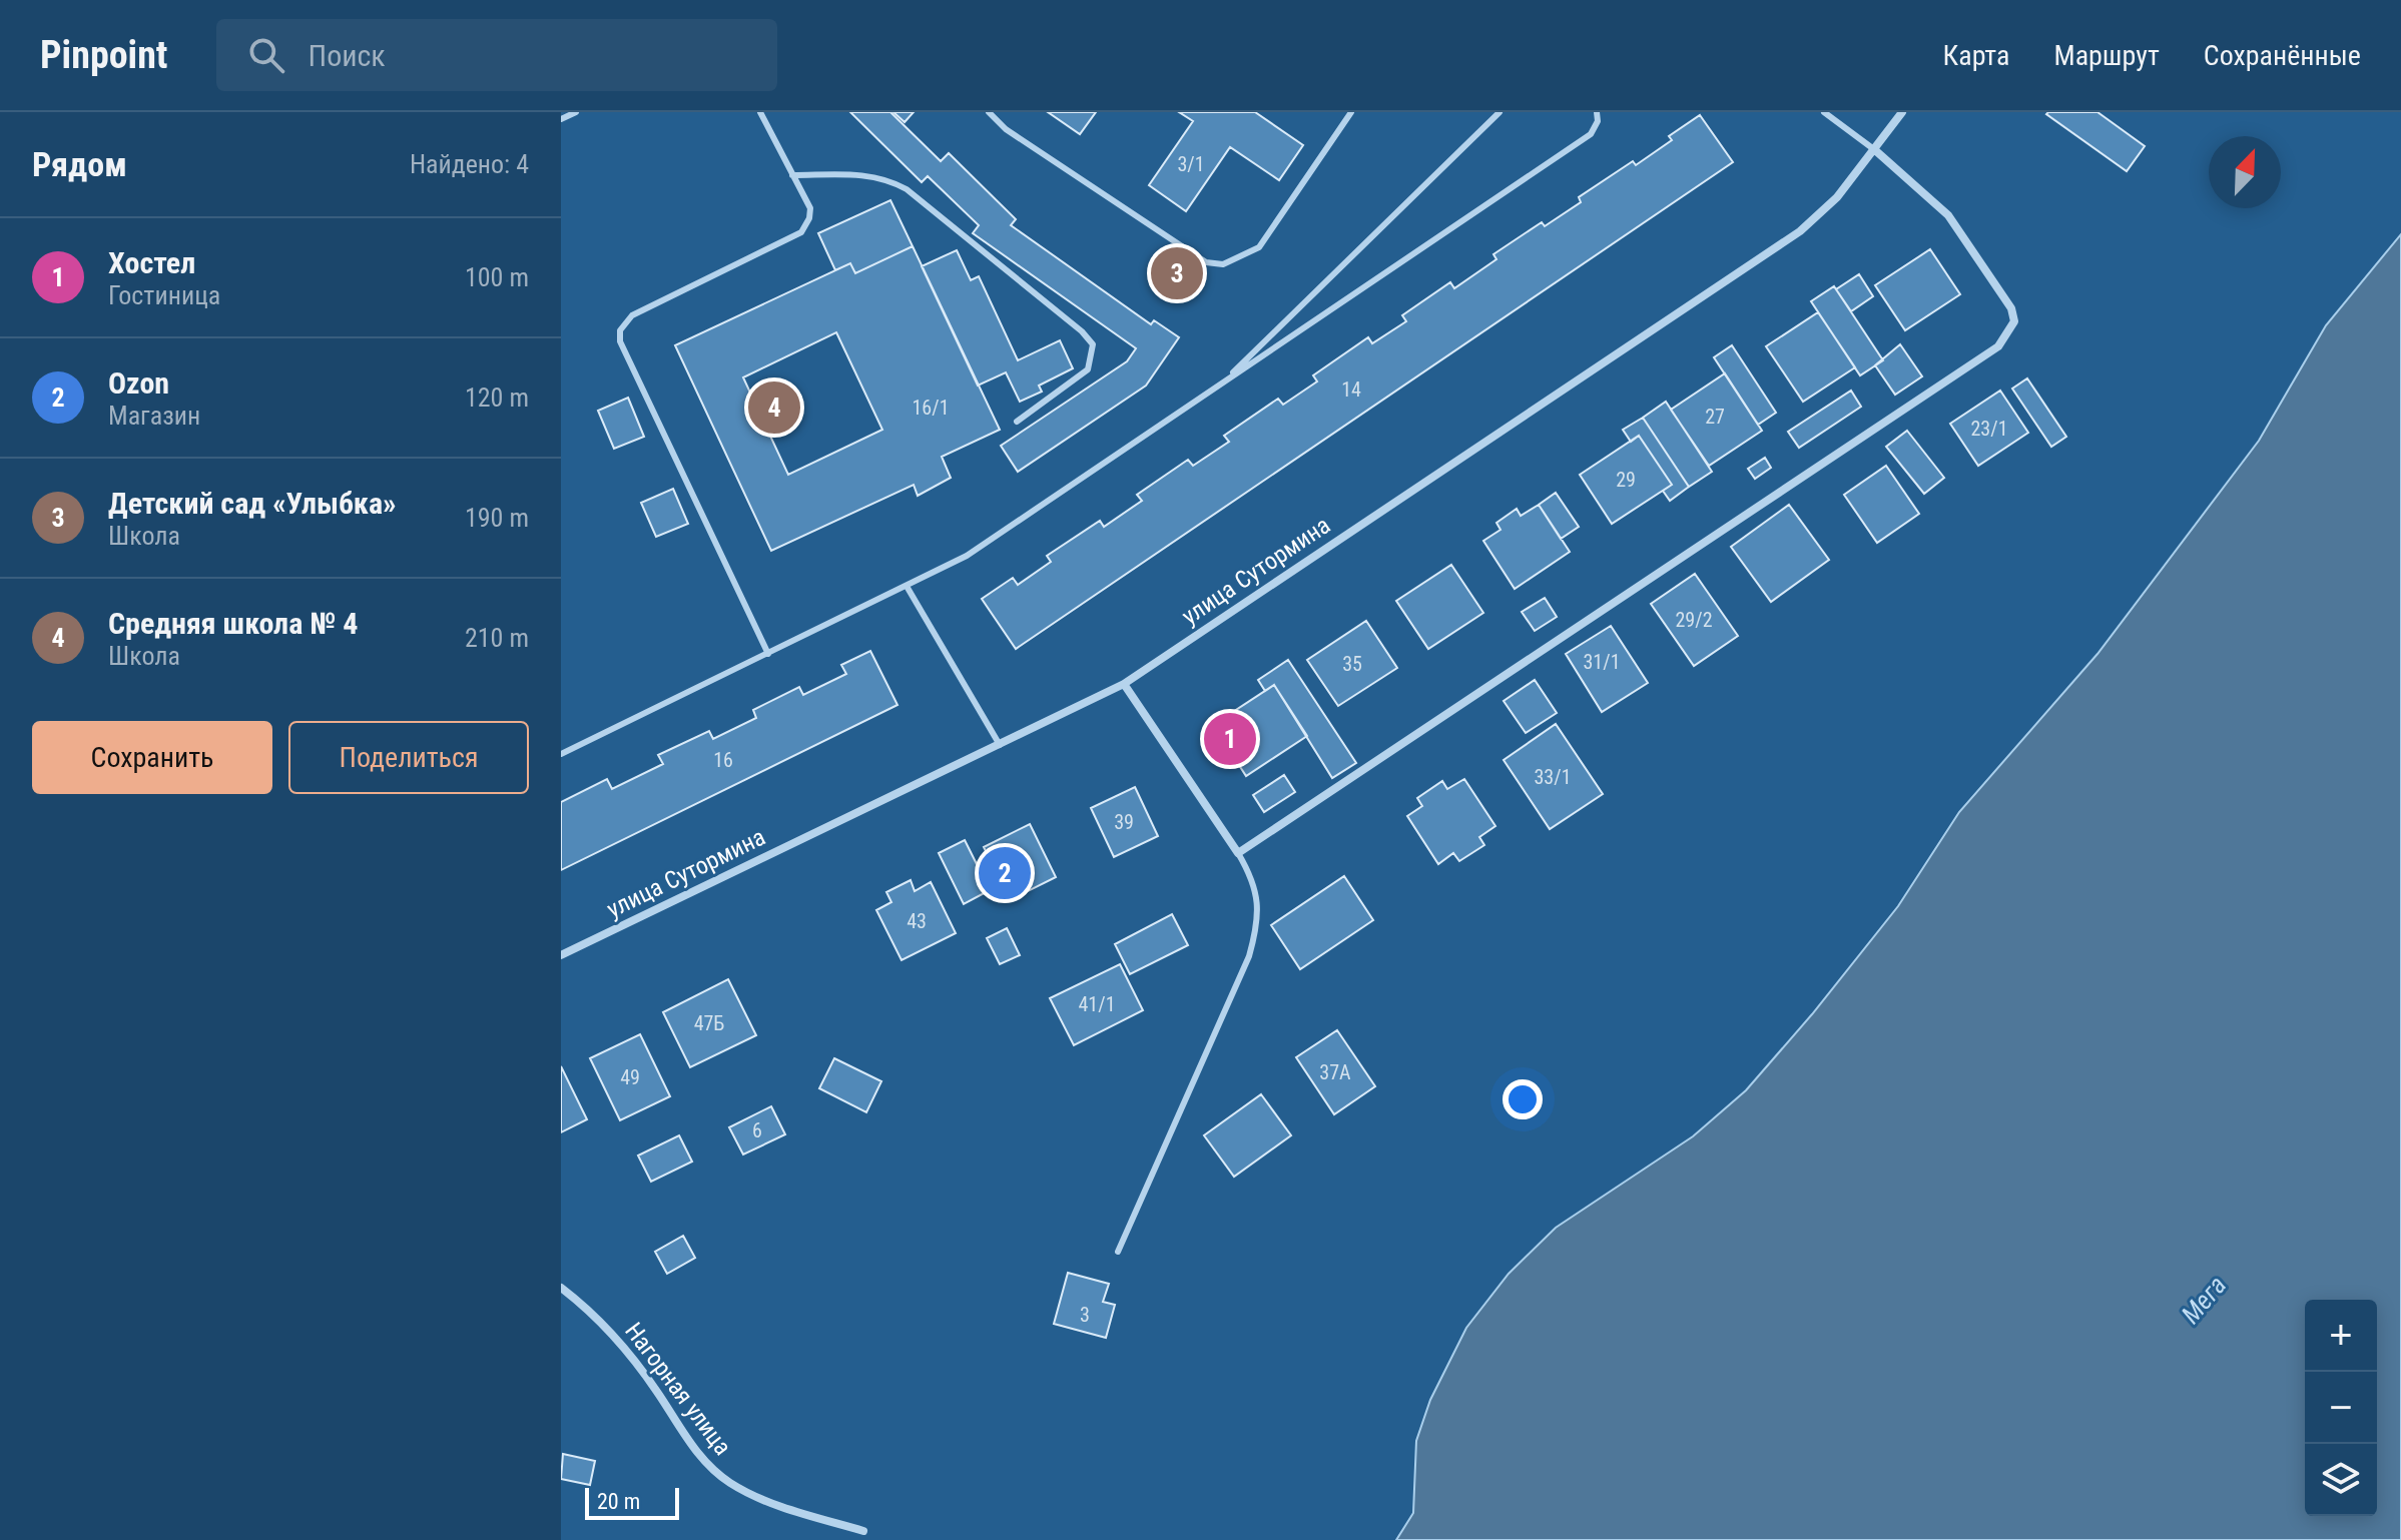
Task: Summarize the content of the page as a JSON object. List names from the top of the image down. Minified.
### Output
{"streets":{"street":["улица Сутормина","Нагорная улица"]},"water":["Мега"],"house_numbers":["3/1","14","16/1","27","23/1","29","29/2","31/1","35","16","33/1","39","43","41/1","47Б","37А","49","6","3"],"scale_bar":"20 m","north":"top right","page":{"header":"Pinpoint","search":"Поиск","nav":["Карта","Маршрут","Сохранённые"],"heading":["Рядом","Найдено: 4"],"list":[{"mark":"1","name":"Хостел","note":"Гостиница","value":"100 m"},{"mark":"2","name":"Ozon","note":"Магазин","value":"120 m"},{"mark":"3","name":"Детский сад «Улыбка»","note":"Школа","value":"190 m"},{"mark":"4","name":"Средняя школа № 4","note":"Школа","value":"210 m"}],"pins":["3","4","1","2"],"buttons":["Сохранить","Поделиться"],"map_buttons":["+","−"],"scale":"20 m"}}
